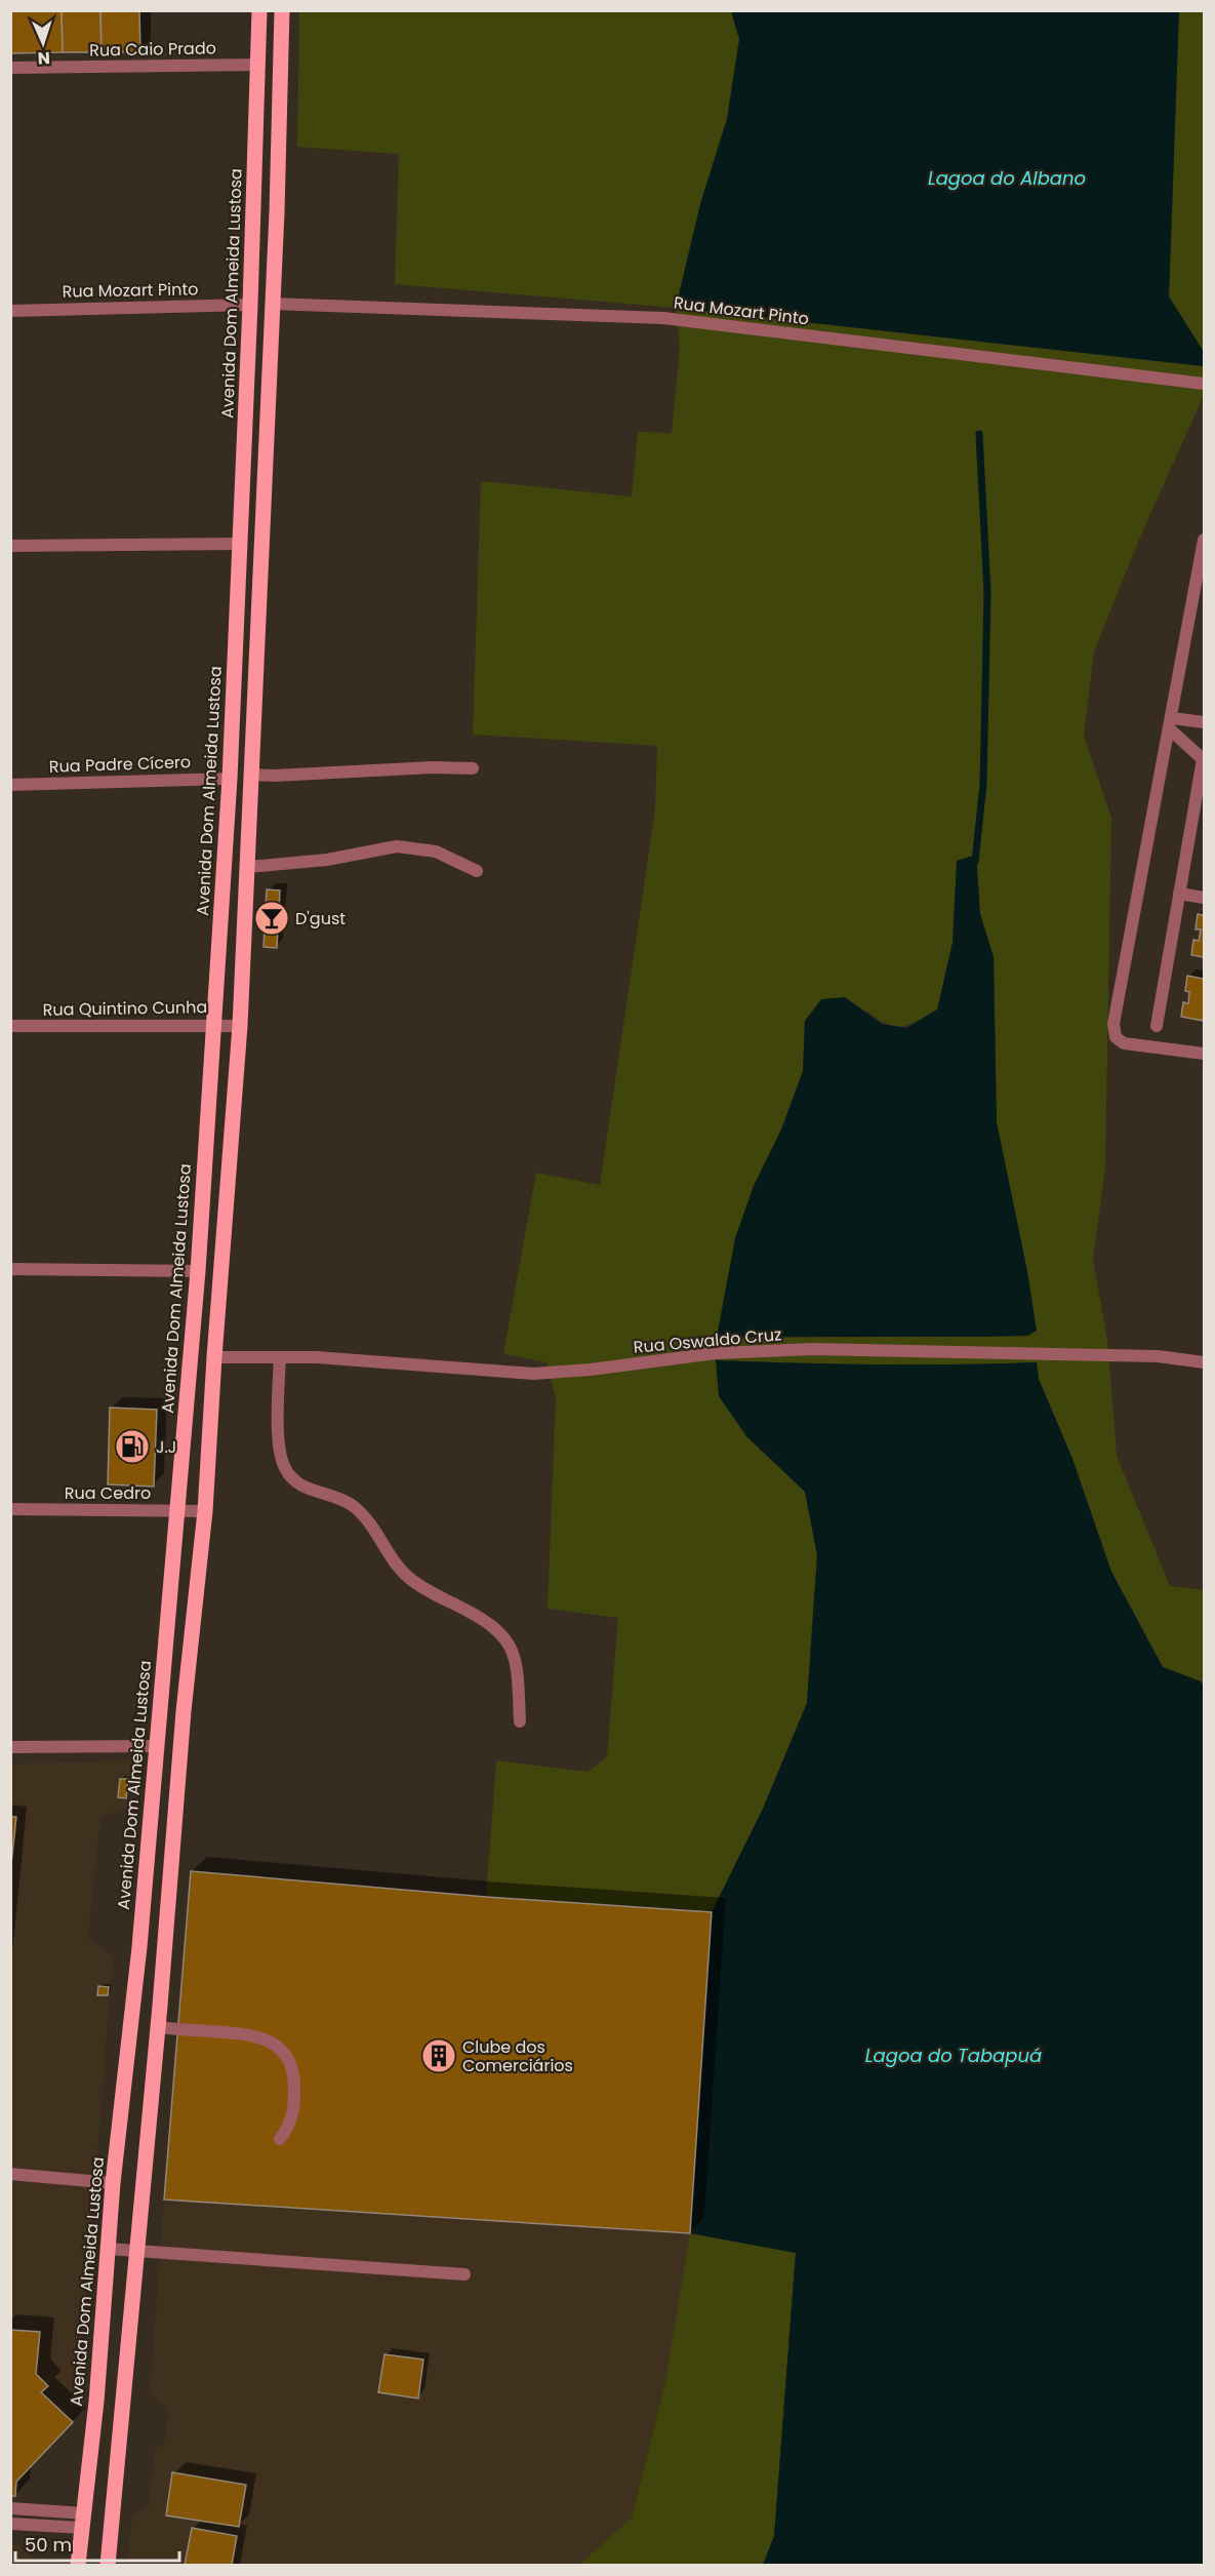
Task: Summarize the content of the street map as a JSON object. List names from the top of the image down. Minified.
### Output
{"streets":{"main road":["Avenida Dom Almeida Lustosa"],"street":["Rua Caio Prado","Rua Mozart Pinto","Rua Padre Cícero","Rua Quintino Cunha","Rua Oswaldo Cruz","Rua Cedro"]},"crossings":[["Rua Caio Prado","Avenida Dom Almeida Lustosa"],["Rua Mozart Pinto","Avenida Dom Almeida Lustosa"],["Avenida Dom Almeida Lustosa","Rua Padre Cícero"],["Avenida Dom Almeida Lustosa","Rua Quintino Cunha"],["Avenida Dom Almeida Lustosa","Rua Cedro"]],"water":["Lagoa do Albano","Lagoa do Tabapuá"],"places":{"bar":["D'gust"],"fuel station":["J.J"],"building":["Clube dos Comerciários"]},"scale_bar":"50 m","north":"bottom"}
